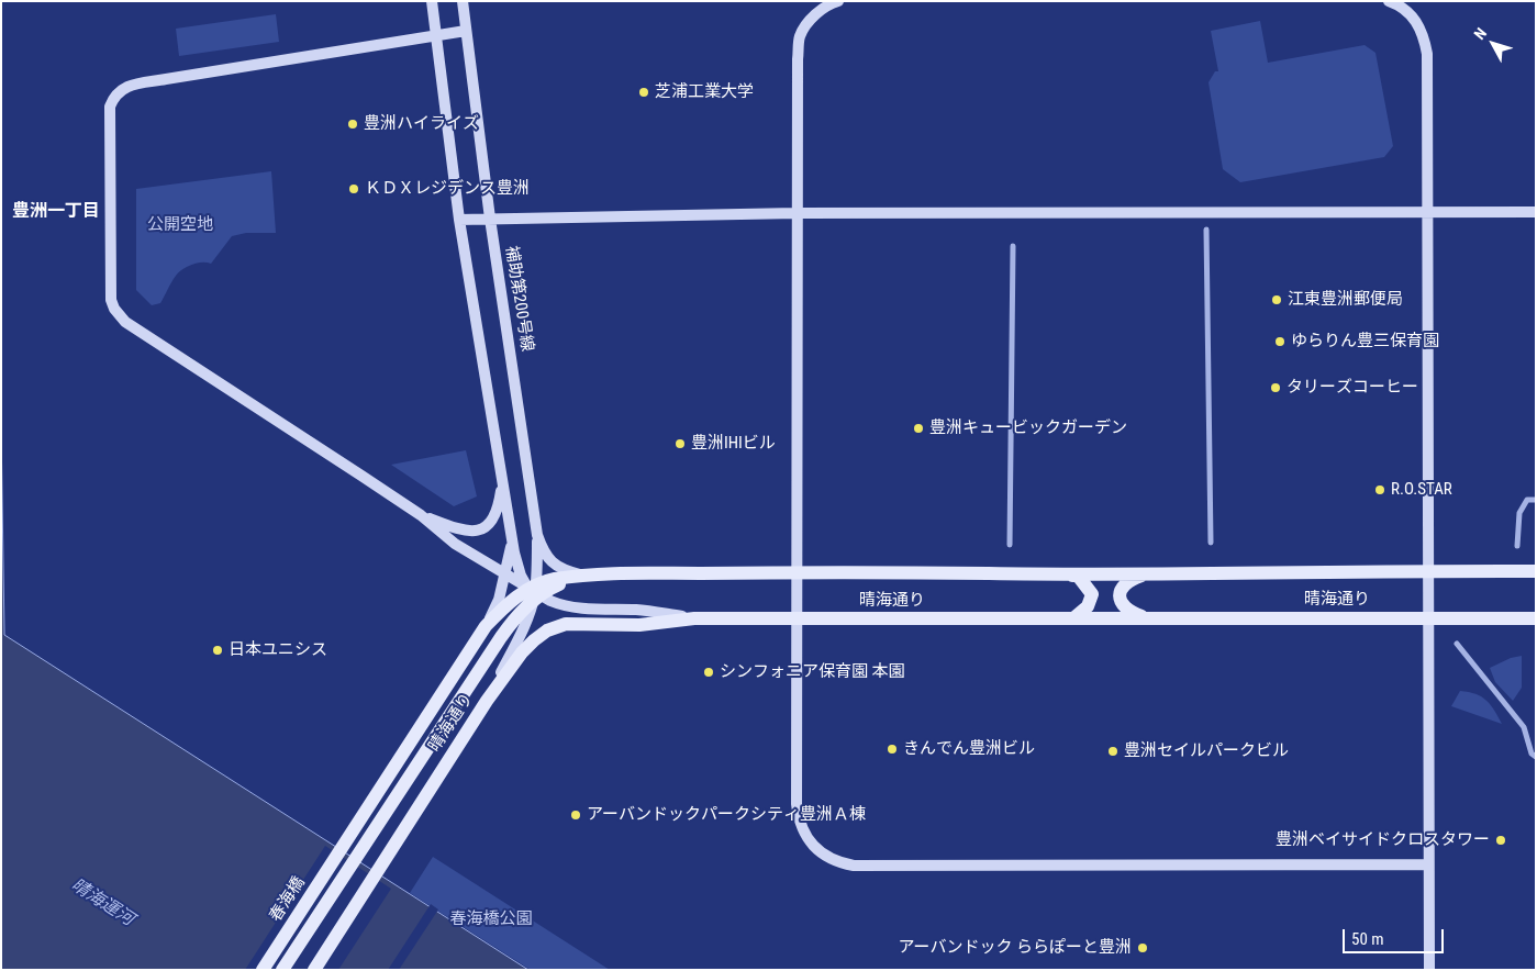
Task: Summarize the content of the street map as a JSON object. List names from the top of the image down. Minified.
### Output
{"streets":{"main road":["晴海通り","春海橋"],"street":["補助第200号線"]},"crossings":[["補助第200号線","晴海通り"],["晴海通り","春海橋"]],"districts":["豊洲一丁目"],"water":["晴海運河"],"parks":["公開空地","春海橋公園"],"places":["芝浦工業大学","豊洲ハイライズ","ＫＤＸレジデンス豊洲","江東豊洲郵便局","ゆらりん豊三保育園","タリーズコーヒー","豊洲キュービックガーデン","豊洲IHIビル","R.O.STAR","日本ユニシス","シンフォニア保育園 本園","きんでん豊洲ビル","豊洲セイルパークビル","アーバンドックパークシティ豊洲Ａ棟","豊洲ベイサイドクロスタワー","アーバンドック ららぽーと豊洲"],"scale_bar":"50 m","north":"top left"}
